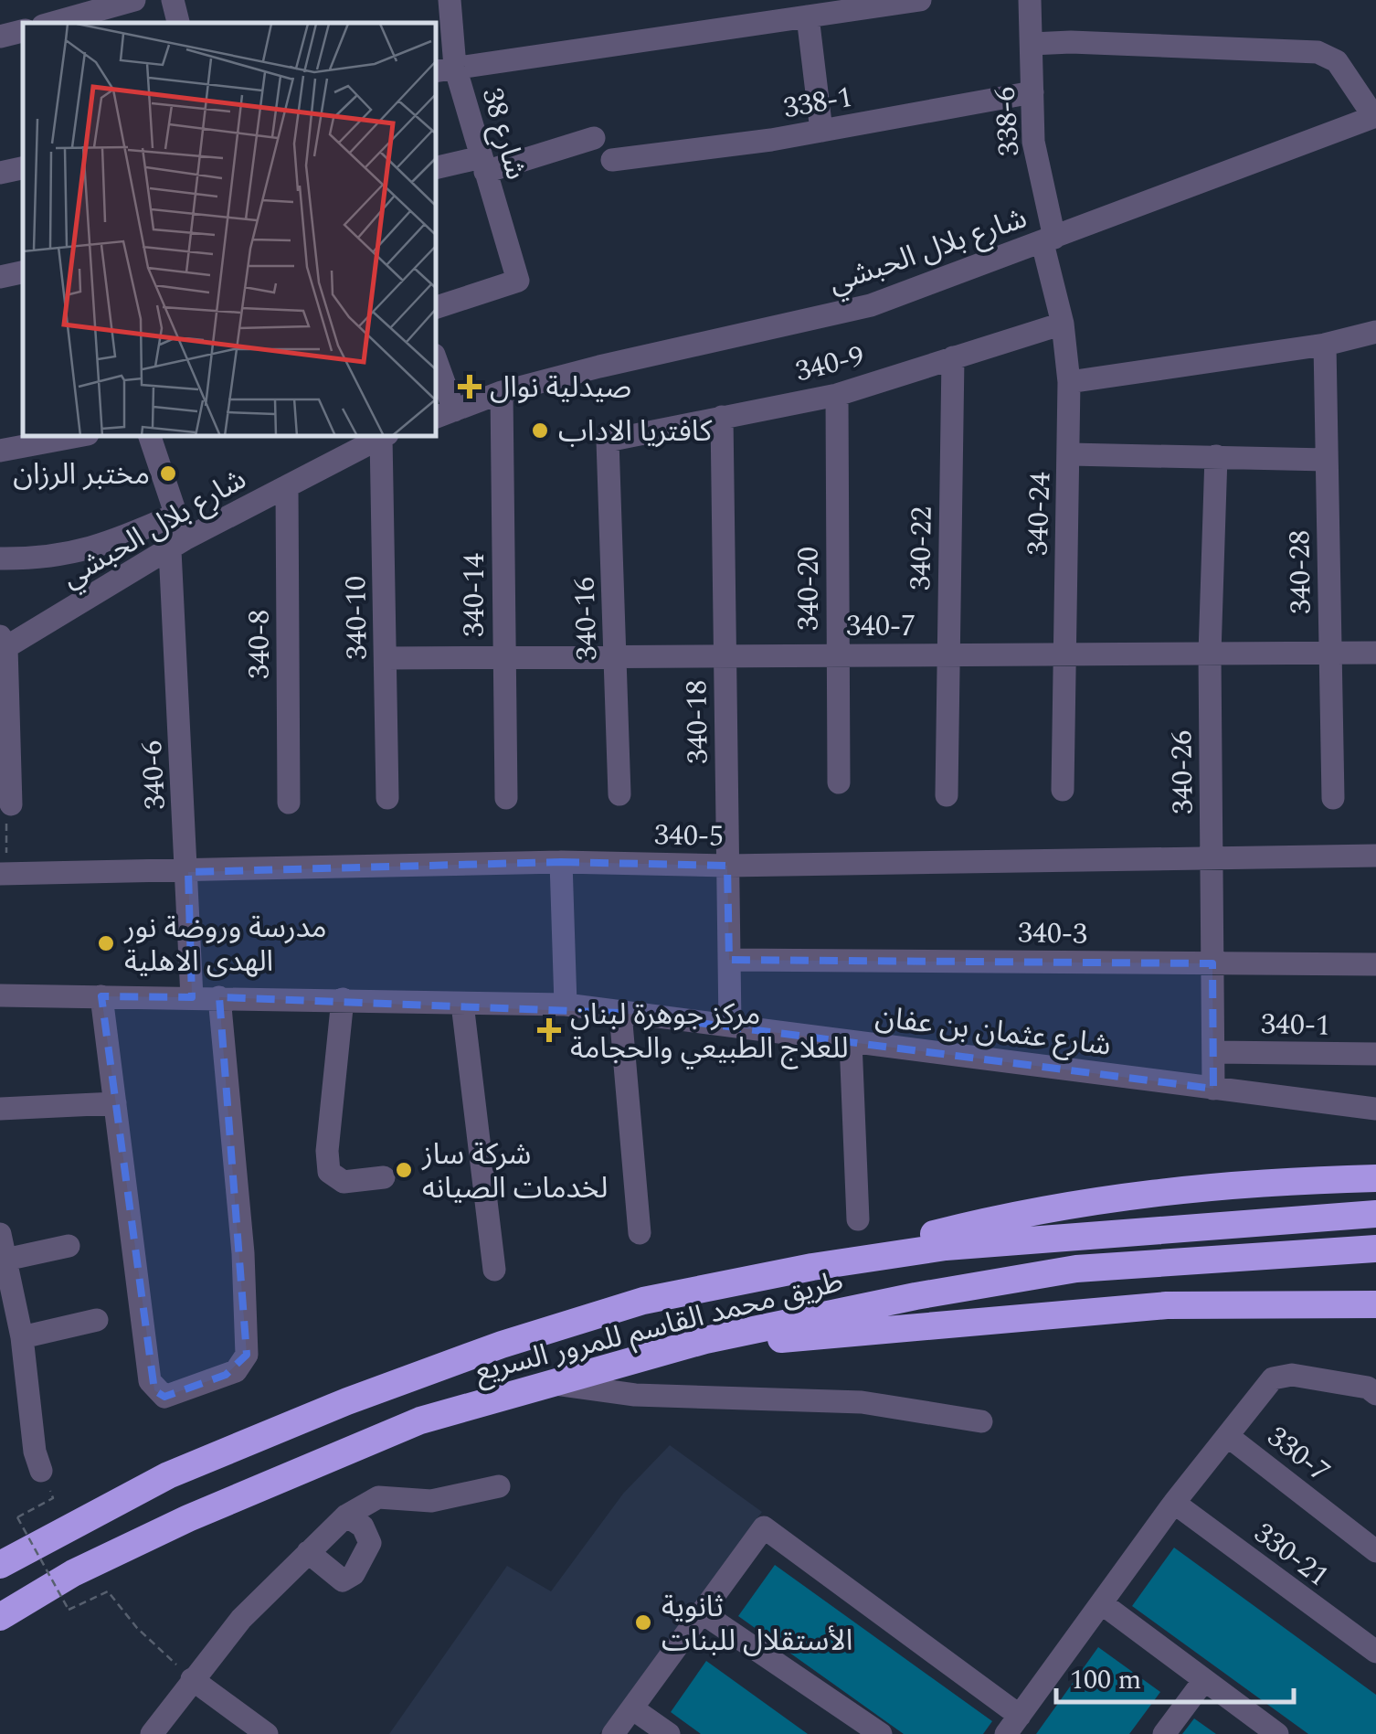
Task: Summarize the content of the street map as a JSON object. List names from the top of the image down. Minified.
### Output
{"streets":{"highway":["طريق محمد القاسم للمرور السريع"],"street":["338-1","338-6","شارع 38","شارع بلال الحبشي","340-9","340-24","340-22","340-28","340-20","340-14","340-10","340-16","340-7","340-8","340-18","340-26","340-6","340-5","340-3","340-1","شارع عثمان بن عفان","330-7","330-21"]},"crossings":[["338-1","338-6"],["338-6","شارع بلال الحبشي"],["338-6","340-24"],["شارع بلال الحبشي","340-24"],["شارع بلال الحبشي","340-14"],["شارع بلال الحبشي","340-8"],["شارع بلال الحبشي","340-6"],["340-9","340-24"],["340-9","340-22"],["340-9","340-20"],["340-9","340-16"],["340-9","340-18"],["340-24","340-7"],["340-22","340-7"],["340-28","340-7"],["340-20","340-7"],["340-14","340-7"],["340-10","340-7"],["340-16","340-7"],["340-7","340-18"],["340-7","340-26"],["340-18","340-5"],["340-18","340-3"],["340-18","شارع عثمان بن عفان"],["340-26","340-5"],["340-26","340-3"],["340-26","340-1"],["340-26","شارع عثمان بن عفان"],["340-6","340-5"],["340-6","شارع عثمان بن عفان"]],"places":{"health":["صيدلية نوال","مركز جوهرة لبنان للعلاج الطبيعي والحجامة"],"other":["كافتريا الاداب","مختبر الرزان","مدرسة وروضة نور الهدى الاهلية","شركة ساز لخدمات الصيانه","ثانوية الأستقلال للبنات"]},"scale_bar":"100 m"}
